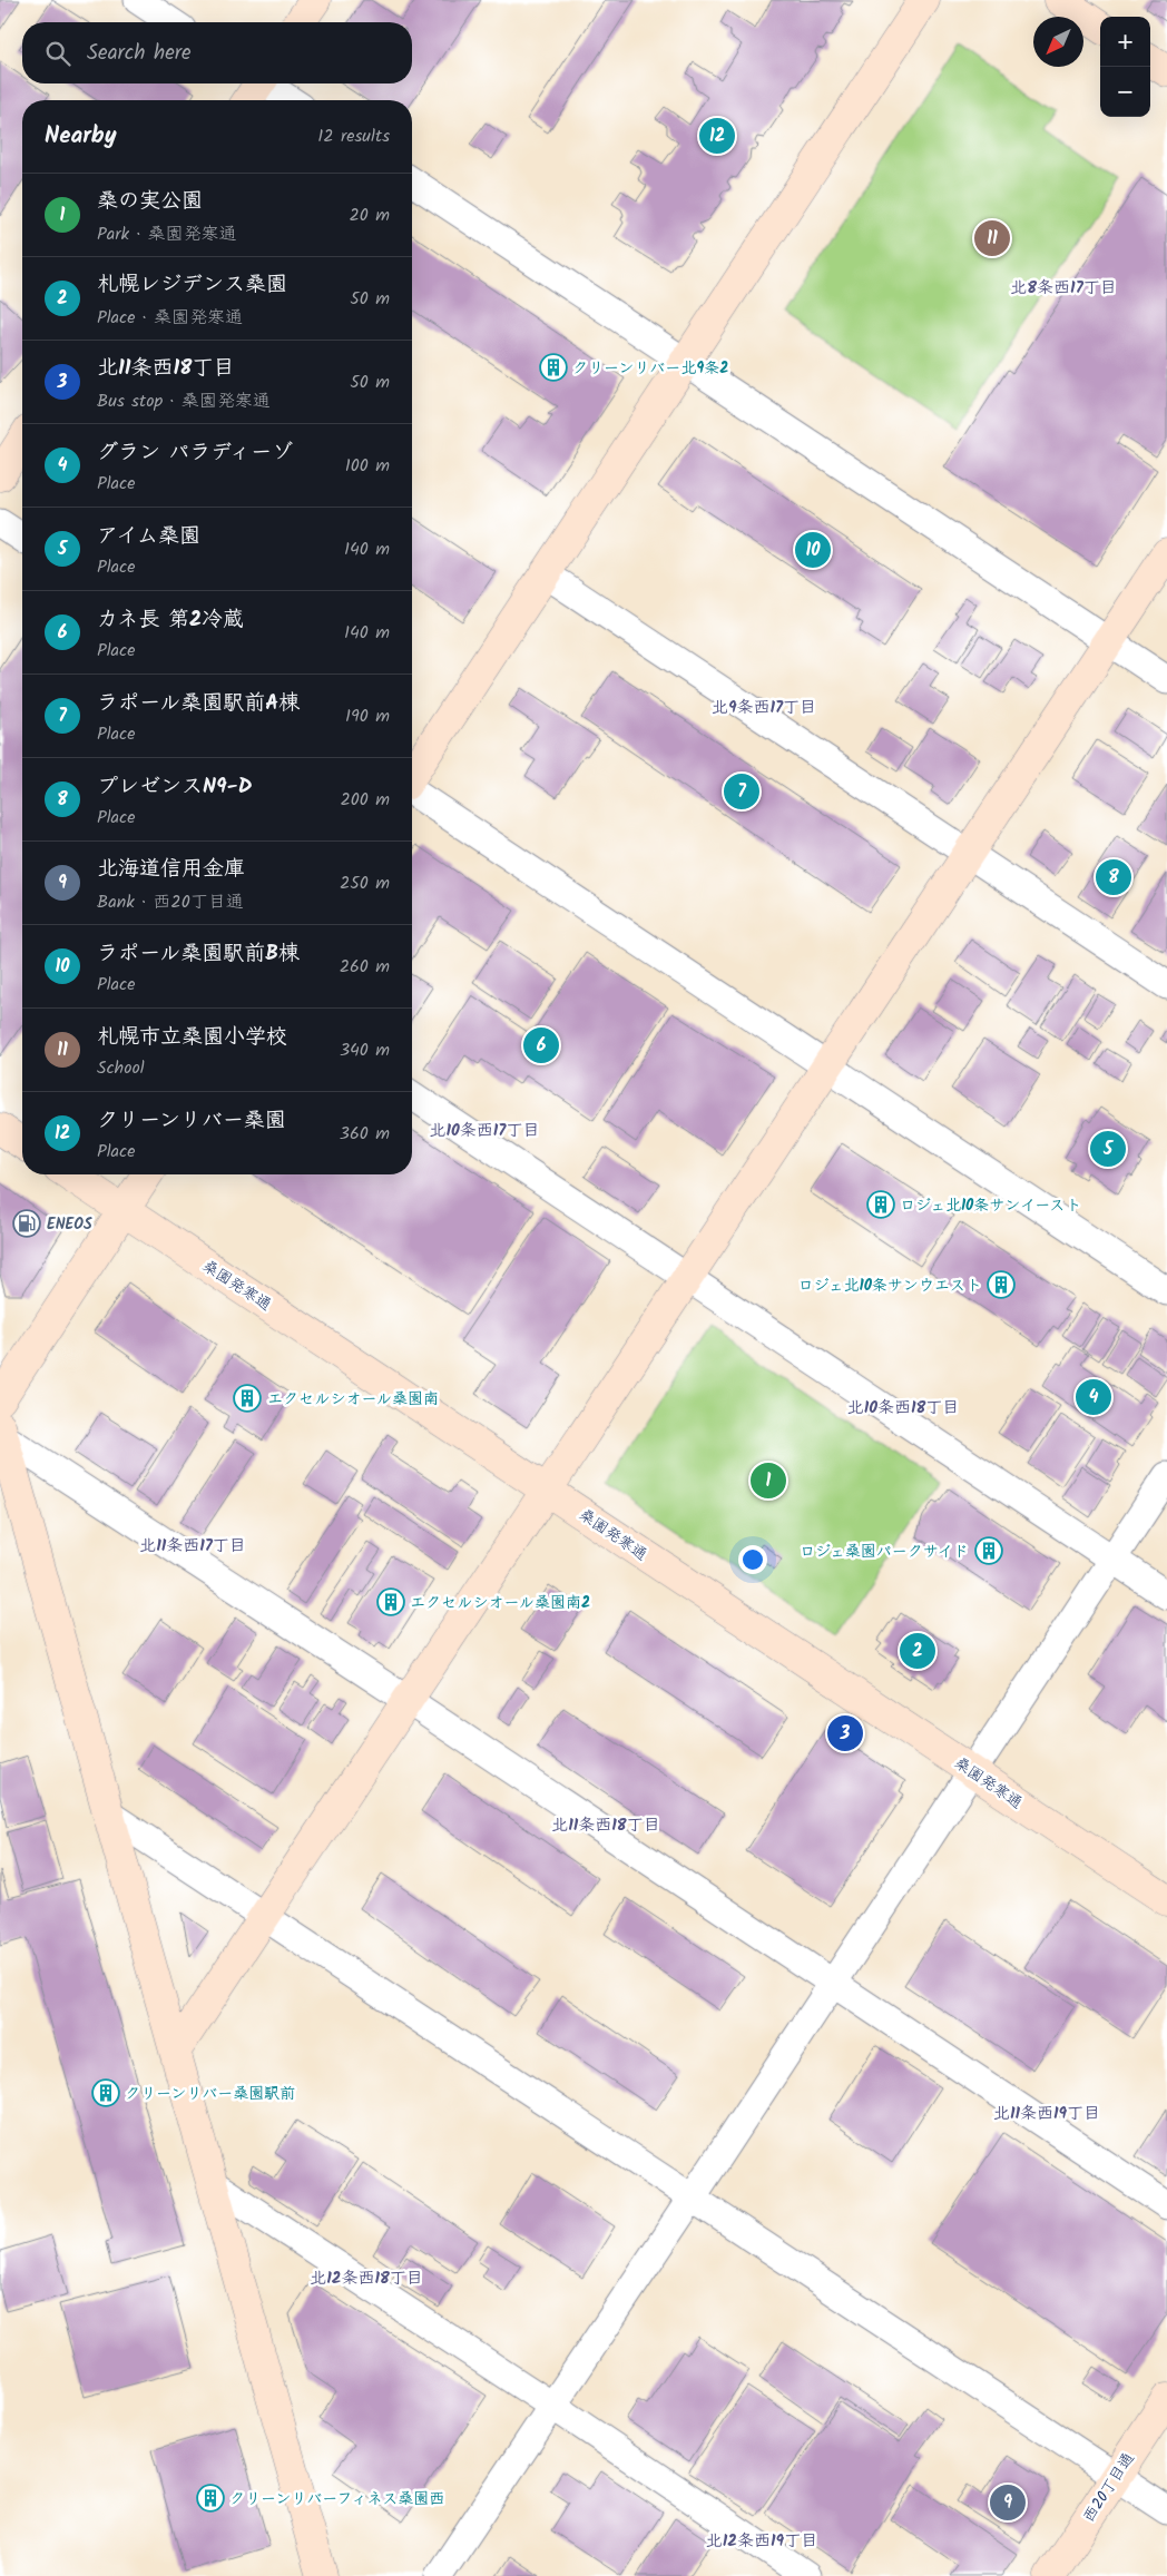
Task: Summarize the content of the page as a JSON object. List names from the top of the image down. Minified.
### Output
{"streets":{"street":["桑園発寒通","西20丁目通"]},"districts":["北8条西17丁目","北9条西17丁目","北10条西17丁目","北10条西18丁目","北11条西17丁目","北11条西18丁目","北11条西19丁目","北12条西18丁目","北12条西19丁目"],"places":{"building":["クリーンリバー北9条2","ロジェ北10条サンイースト","ロジェ北10条サンウエスト","エクセルシオール桑園南","ロジェ桑園パークサイド","エクセルシオール桑園南2","クリーンリバー桑園駅前","クリーンリバーフィネス桑園西"],"fuel station":["ENEOS"]},"north":"bottom left","page":{"map_buttons":["+","−"],"search":"Search here","heading":["Nearby","12 results"],"pins":["12","11","10","7","8","6","5","4","1","2","3","9"],"list":[{"mark":"1","name":"桑の実公園","note":"Park · 桑園発寒通","value":"20 m"},{"mark":"2","name":"札幌レジデンス桑園","note":"Place · 桑園発寒通","value":"50 m"},{"mark":"3","name":"北11条西18丁目","note":"Bus stop · 桑園発寒通","value":"50 m"},{"mark":"4","name":"グラン パラディーゾ","note":"Place","value":"100 m"},{"mark":"5","name":"アイム桑園","note":"Place","value":"140 m"},{"mark":"6","name":"カネ長 第2冷蔵","note":"Place","value":"140 m"},{"mark":"7","name":"ラポール桑園駅前A棟","note":"Place","value":"190 m"},{"mark":"8","name":"プレゼンスN9-D","note":"Place","value":"200 m"},{"mark":"9","name":"北海道信用金庫","note":"Bank · 西20丁目通","value":"250 m"},{"mark":"10","name":"ラポール桑園駅前B棟","note":"Place","value":"260 m"},{"mark":"11","name":"札幌市立桑園小学校","note":"School","value":"340 m"},{"mark":"12","name":"クリーンリバー桑園","note":"Place","value":"360 m"}]}}
